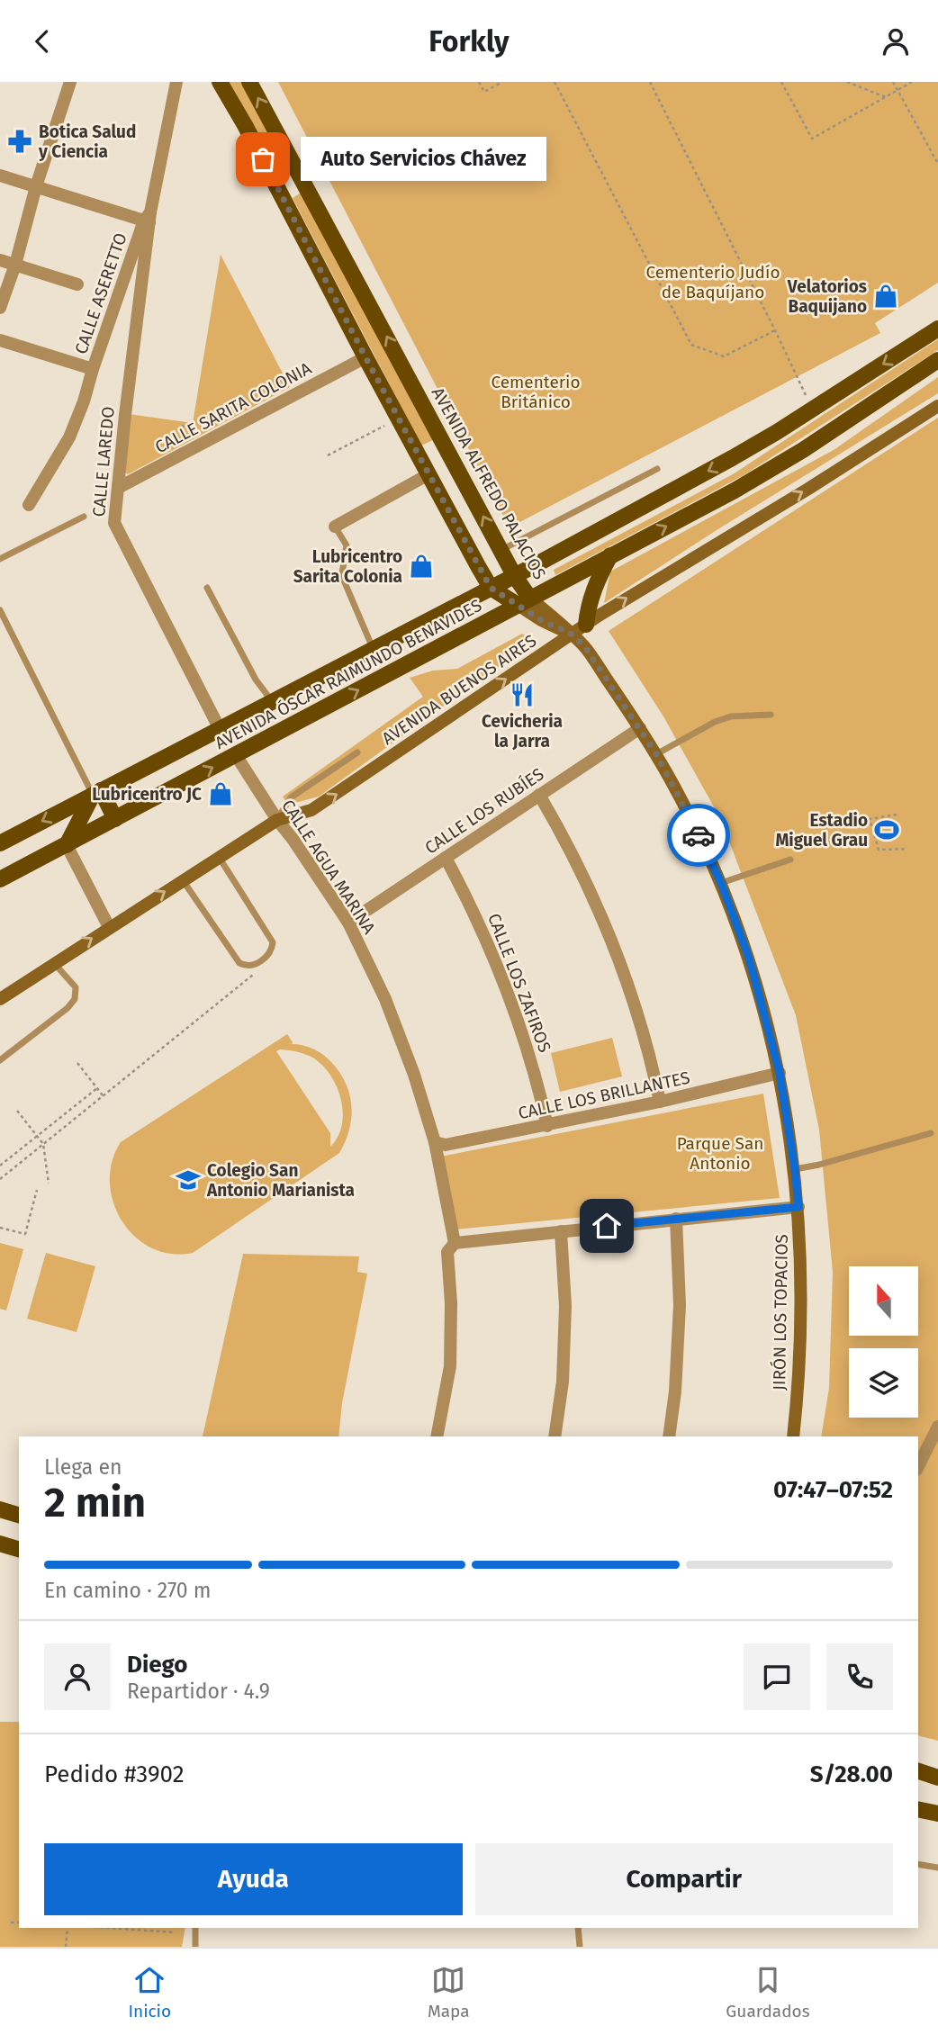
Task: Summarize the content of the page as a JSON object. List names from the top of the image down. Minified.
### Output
{"streets":{"main road":["AVENIDA ALFREDO PALACIOS","AVENIDA ÓSCAR RAIMUNDO BENAVIDES","AVENIDA BUENOS AIRES","JIRÓN LOS TOPACIOS"],"street":["CALLE ASERETTO","CALLE SARITA COLONIA","CALLE LAREDO","CALLE LOS RUBÍES","CALLE AGUA MARINA","CALLE LOS ZAFIROS","CALLE LOS BRILLANTES"]},"crossings":[["CALLE ASERETTO","CALLE LAREDO"],["CALLE SARITA COLONIA","CALLE LAREDO"],["CALLE SARITA COLONIA","AVENIDA ALFREDO PALACIOS"],["CALLE LAREDO","AVENIDA ÓSCAR RAIMUNDO BENAVIDES"],["AVENIDA ALFREDO PALACIOS","AVENIDA ÓSCAR RAIMUNDO BENAVIDES"],["AVENIDA ALFREDO PALACIOS","AVENIDA BUENOS AIRES"],["AVENIDA ALFREDO PALACIOS","JIRÓN LOS TOPACIOS"],["AVENIDA ÓSCAR RAIMUNDO BENAVIDES","CALLE AGUA MARINA"],["AVENIDA BUENOS AIRES","CALLE AGUA MARINA"],["AVENIDA BUENOS AIRES","JIRÓN LOS TOPACIOS"],["CALLE LOS RUBÍES","CALLE AGUA MARINA"],["CALLE LOS RUBÍES","CALLE LOS ZAFIROS"],["CALLE LOS RUBÍES","JIRÓN LOS TOPACIOS"],["CALLE AGUA MARINA","CALLE LOS BRILLANTES"],["CALLE LOS ZAFIROS","CALLE LOS BRILLANTES"],["CALLE LOS BRILLANTES","JIRÓN LOS TOPACIOS"]],"one_way":["AVENIDA BUENOS AIRES"],"parks":["Cementerio Judío de Baquíjano","Cementerio Británico","Parque San Antonio"],"places":{"pharmacy":["Botica Salud y Ciencia"],"other":["Auto Servicios Chávez"],"shop":["Velatorios Baquijano","Lubricentro Sarita Colonia","Lubricentro JC"],"restaurant":["Cevicheria la Jarra"],"sports":["Estadio Miguel Grau"],"school or university":["Colegio San Antonio Marianista"]},"north":"top","page":{"header":"Forkly","bubble":"Auto Servicios Chávez","heading":["2 min","Llega en","07:47–07:52"],"panel":["Diego","Repartidor · 4.9","Pedido #3902","S/28.00"],"bar":"En camino · 270 m","buttons":["Ayuda","Compartir"],"tabs":["Inicio","Mapa","Guardados"]}}
